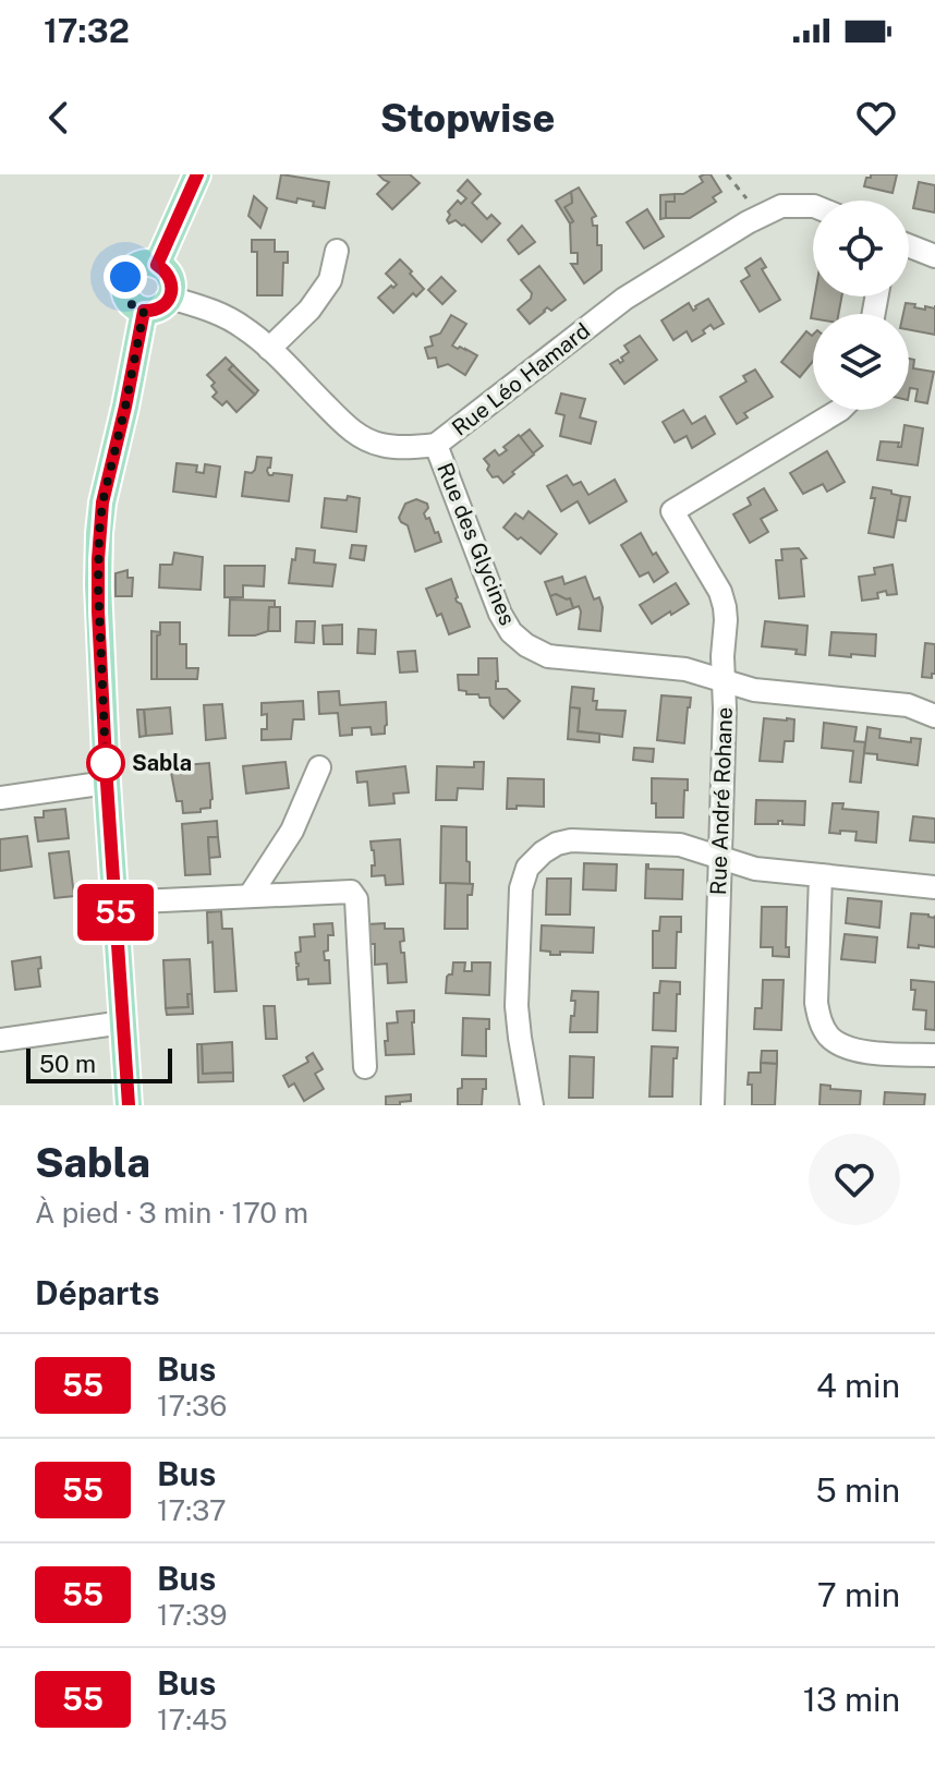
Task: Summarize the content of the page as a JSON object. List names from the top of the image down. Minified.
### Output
{"streets":{"street":["Rue Léo Hamard","Rue des Glycines","Rue André Rohane"]},"crossings":[["Rue Léo Hamard","Rue des Glycines"],["Rue des Glycines","Rue André Rohane"]],"places":["Sabla"],"lines":["bus line 55"],"scale_bar":"50 m","page":{"status":"17:32","header":"Stopwise","on_map":"55","scale":"50 m","heading":[["Sabla","À pied · 3 min · 170 m"],"Départs"],"list":[{"mark":"55","name":"Bus","note":"17:36","value":"4 min"},{"mark":"55","name":"Bus","note":"17:37","value":"5 min"},{"mark":"55","name":"Bus","note":"17:39","value":"7 min"},{"mark":"55","name":"Bus","note":"17:45","value":"13 min"}]}}
